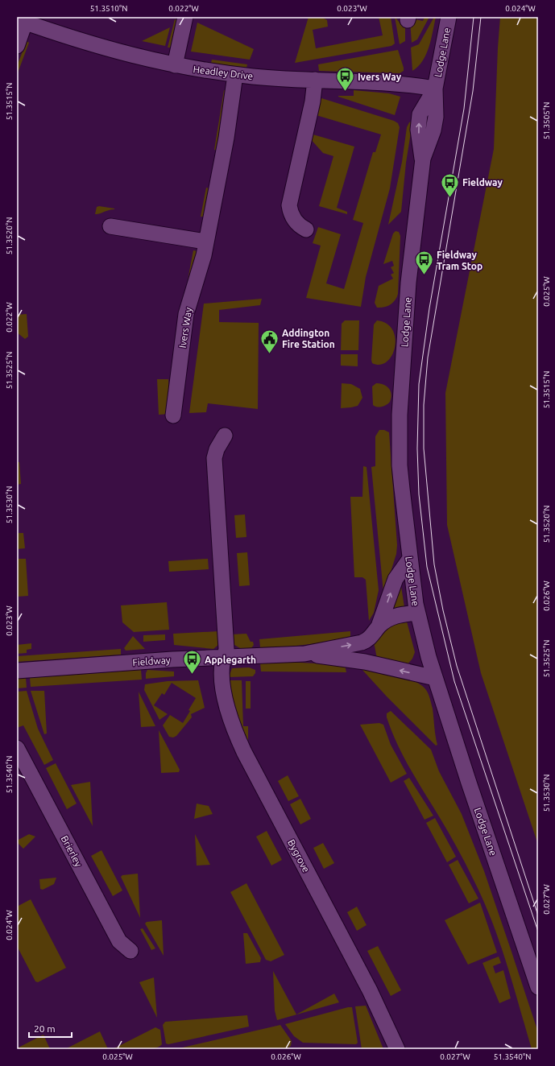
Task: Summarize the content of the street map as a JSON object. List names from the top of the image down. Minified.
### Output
{"streets":{"street":["Lodge Lane","Headley Drive","Ivers Way","Fieldway","Brierley","Bygrove"]},"crossings":[["Lodge Lane","Headley Drive"],["Lodge Lane","Fieldway"],["Headley Drive","Ivers Way"],["Fieldway","Bygrove"]],"places":{"bus stop":["Ivers Way","Fieldway","Fieldway Tram Stop","Applegarth"],"public building":["Addington Fire Station"]},"scale_bar":"20 m","coordinates":["51.3510°N","0.022°W","0.023°W","0.024°W","51.3515°N","51.3505°N","51.3520°N","0.025°W","51.3525°N","51.3530°N","0.026°W","51.3540°N","0.027°W"]}
